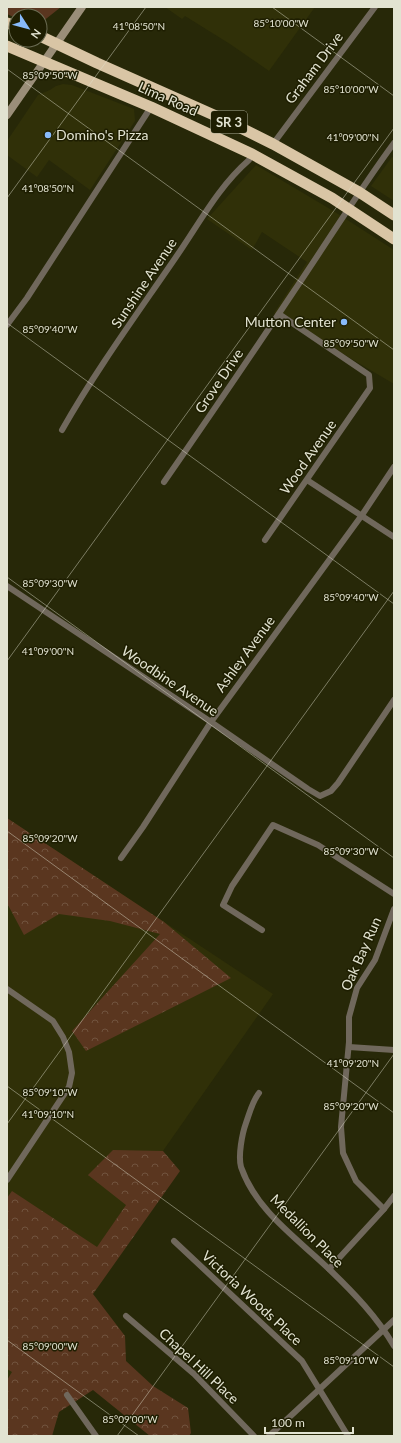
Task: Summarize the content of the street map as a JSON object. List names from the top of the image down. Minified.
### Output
{"streets":{"highway":["Lima Road","SR 3"],"street":["Graham Drive","Sunshine Avenue","Grove Drive","Wood Avenue","Ashley Avenue","Woodbine Avenue","Oak Bay Run","Medallion Place","Victoria Woods Place","Chapel Hill Place"]},"crossings":[["Graham Drive","Lima Road"],["Lima Road","Sunshine Avenue"],["Lima Road","Grove Drive"],["Grove Drive","Wood Avenue"],["Ashley Avenue","Woodbine Avenue"]],"places":["Domino's Pizza","Mutton Center"],"scale_bar":"100 m","north":"bottom right","coordinates":["85°10'00\"W","41°08'50\"N","85°09'50\"W","41°09'00\"N","85°09'40\"W","85°09'30\"W","85°09'20\"W","41°09'20\"N","85°09'10\"W","41°09'10\"N","85°09'00\"W"]}
